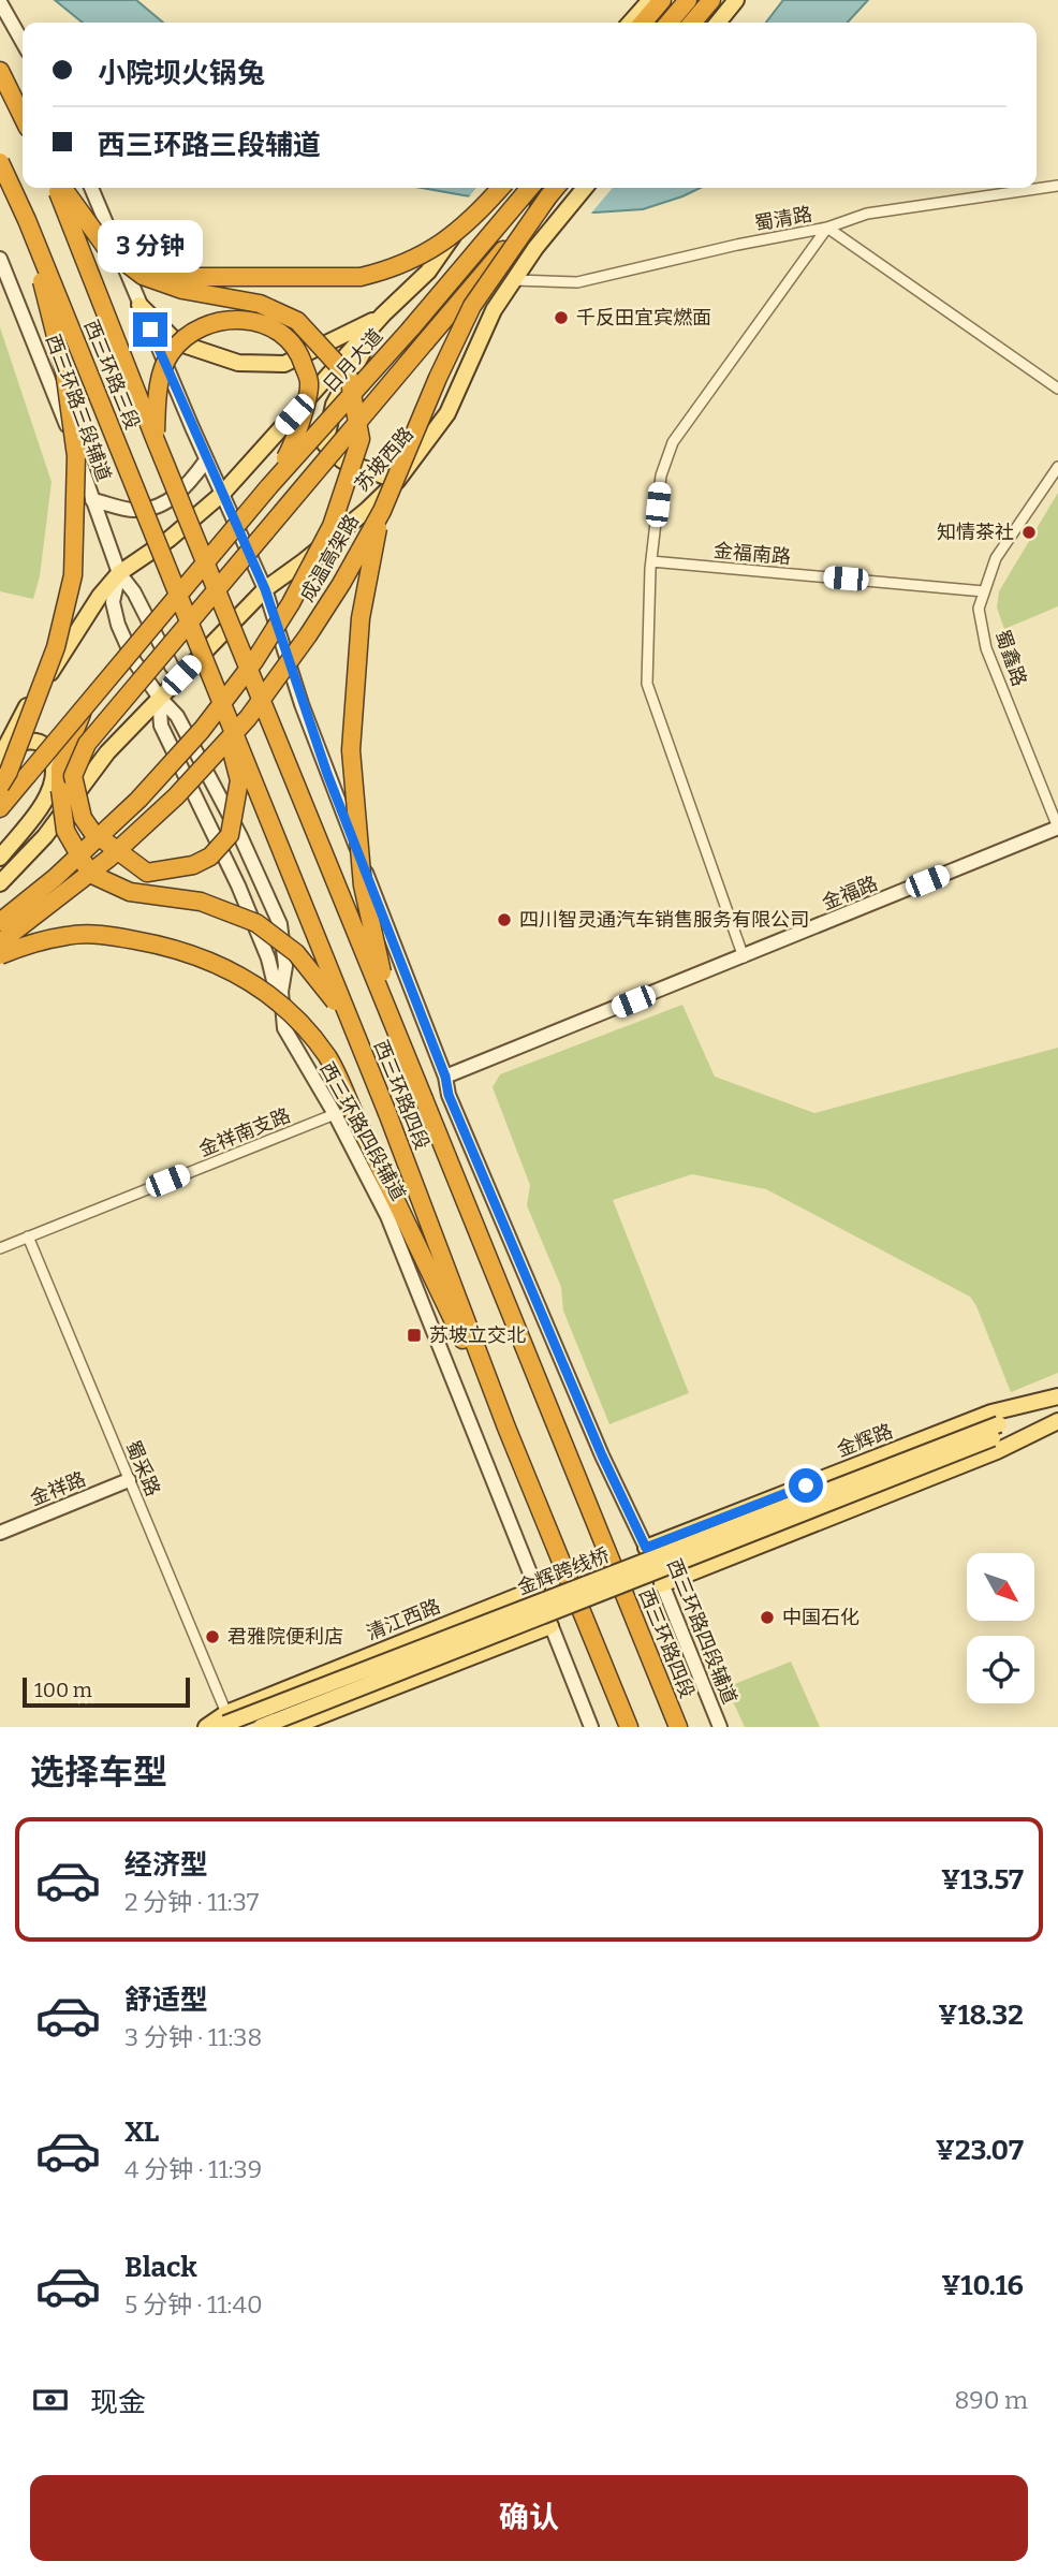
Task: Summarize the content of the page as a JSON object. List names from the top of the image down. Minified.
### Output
{"streets":{"highway":["日月大道","西三环路三段","成温高架路","西三环路四段"],"main road":["西三环路三段辅道","苏坡西路","金福路","西三环路四段辅道","金辉路","金祥路","金辉跨线桥","清江西路"],"street":["蜀清路","金福南路","蜀鑫路","金祥南支路","蜀采路"]},"crossings":[["蜀清路","苏坡西路"],["西三环路三段","西三环路四段"],["西三环路三段辅道","苏坡西路"],["西三环路三段辅道","西三环路四段辅道"],["苏坡西路","西三环路四段辅道"],["金福南路","蜀鑫路"],["蜀鑫路","金福路"],["金福路","西三环路四段辅道"],["西三环路四段辅道","金祥南支路"],["西三环路四段辅道","金辉路"],["西三环路四段辅道","清江西路"],["金祥南支路","蜀采路"],["蜀采路","金祥路"],["蜀采路","金辉跨线桥"],["蜀采路","清江西路"],["金辉跨线桥","清江西路"]],"places":{"other":["千反田宜宾燃面","知情茶社","四川智灵通汽车销售服务有限公司","中国石化","君雅院便利店"],"transit":["苏坡立交北"]},"scale_bar":"100 m","north":"bottom right","page":{"banner":["小院坝火锅兔","西三环路三段辅道"],"bubble":"3 分钟","scale":"100 m","heading":"选择车型","list":[{"name":"经济型","note":"2 分钟 · 11:37","value":"¥13.57"},{"name":"舒适型","note":"3 分钟 · 11:38","value":"¥18.32"},{"name":"XL","note":"4 分钟 · 11:39","value":"¥23.07"},{"name":"Black","note":"5 分钟 · 11:40","value":"¥10.16"}],"pay":["现金","890 m"],"buttons":"确认"}}
